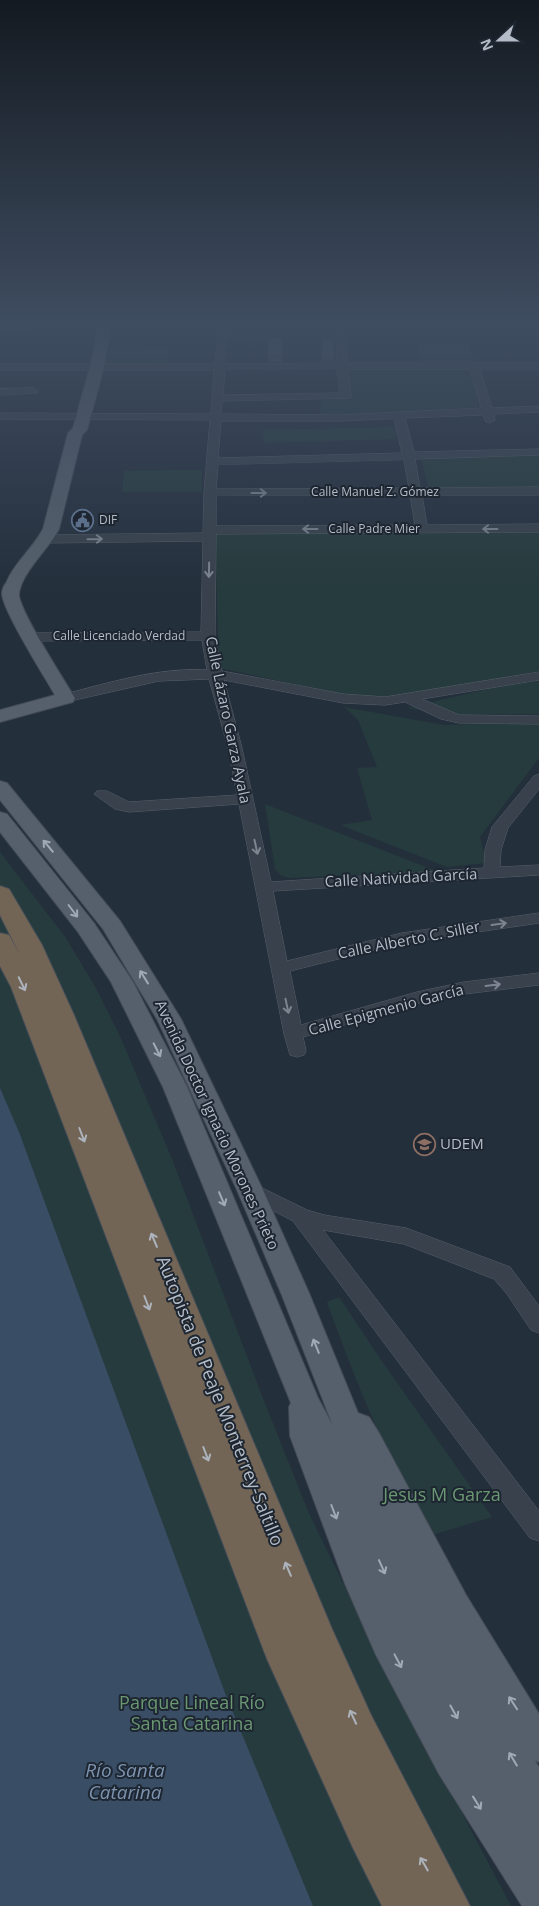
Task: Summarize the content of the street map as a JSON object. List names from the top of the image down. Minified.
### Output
{"streets":{"highway":["Autopista de Peaje Monterrey-Saltillo"],"main road":["Avenida Doctor Ignacio Morones Prieto"],"street":["Calle Manuel Z. Gómez","Calle Padre Mier","Calle Licenciado Verdad","Calle Lázaro Garza Ayala","Calle Natividad García","Calle Alberto C. Siller","Calle Epigmenio García"]},"crossings":[["Calle Manuel Z. Gómez","Calle Lázaro Garza Ayala"],["Calle Padre Mier","Calle Lázaro Garza Ayala"],["Calle Licenciado Verdad","Calle Lázaro Garza Ayala"],["Calle Lázaro Garza Ayala","Calle Natividad García"],["Calle Lázaro Garza Ayala","Calle Alberto C. Siller"],["Calle Lázaro Garza Ayala","Calle Epigmenio García"]],"one_way":["Calle Lázaro Garza Ayala","Calle Alberto C. Siller","Calle Epigmenio García"],"water":["Río Santa Catarina"],"parks":["Jesus M Garza","Parque Lineal Río Santa Catarina"],"places":{"public building":["DIF"],"school or university":["UDEM"]},"north":"left"}
